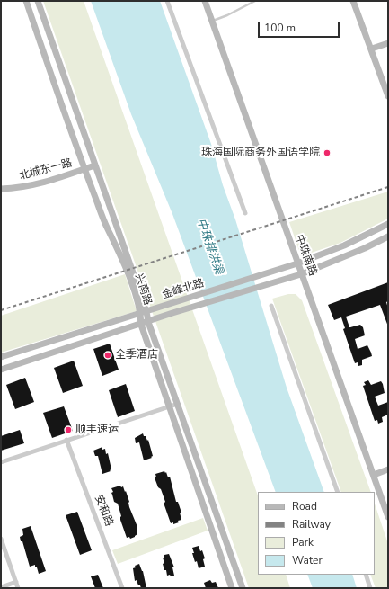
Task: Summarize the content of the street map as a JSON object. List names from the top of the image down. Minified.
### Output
{"streets":{"street":["北城东一路","中珠南路","兴南路","金峰北路","安和路"]},"crossings":[["北城东一路","兴南路"],["中珠南路","金峰北路"],["兴南路","金峰北路"]],"water":["中珠排洪渠"],"places":["珠海国际商务外国语学院","全季酒店","顺丰速运"],"legend":["Road","Railway","Park","Water"],"scale_bar":"100 m"}
